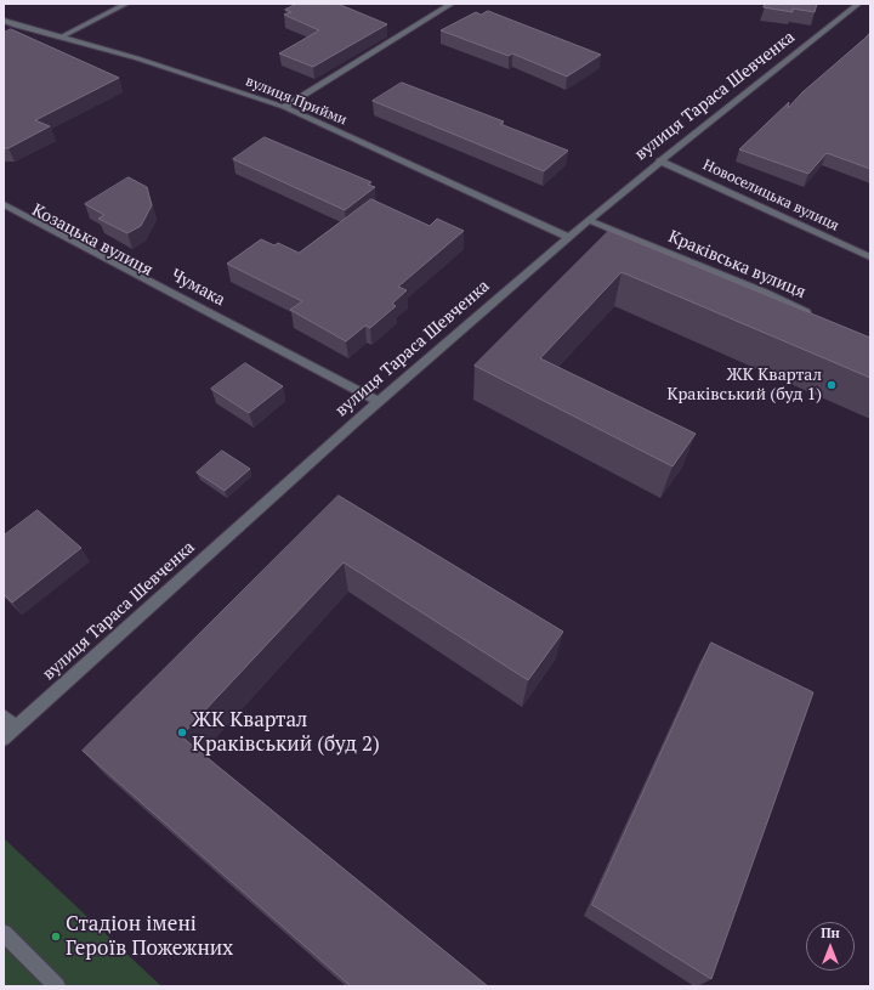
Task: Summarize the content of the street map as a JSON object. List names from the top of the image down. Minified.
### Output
{"streets":{"street":["вулиця Тараса Шевченка","вулиця Прийми","Новоселицька вулиця","Козацька вулиця","Краківська вулиця","Чумака"]},"crossings":[["вулиця Тараса Шевченка","вулиця Прийми"],["вулиця Тараса Шевченка","Новоселицька вулиця"],["вулиця Тараса Шевченка","Козацька вулиця"],["вулиця Тараса Шевченка","Краківська вулиця"],["вулиця Тараса Шевченка","Чумака"],["Козацька вулиця","Чумака"]],"places":["ЖК Квартал Краківський (буд 1)","ЖК Квартал Краківський (буд 2)","Стадіон імені Героїв Пожежних"],"north":"top"}
